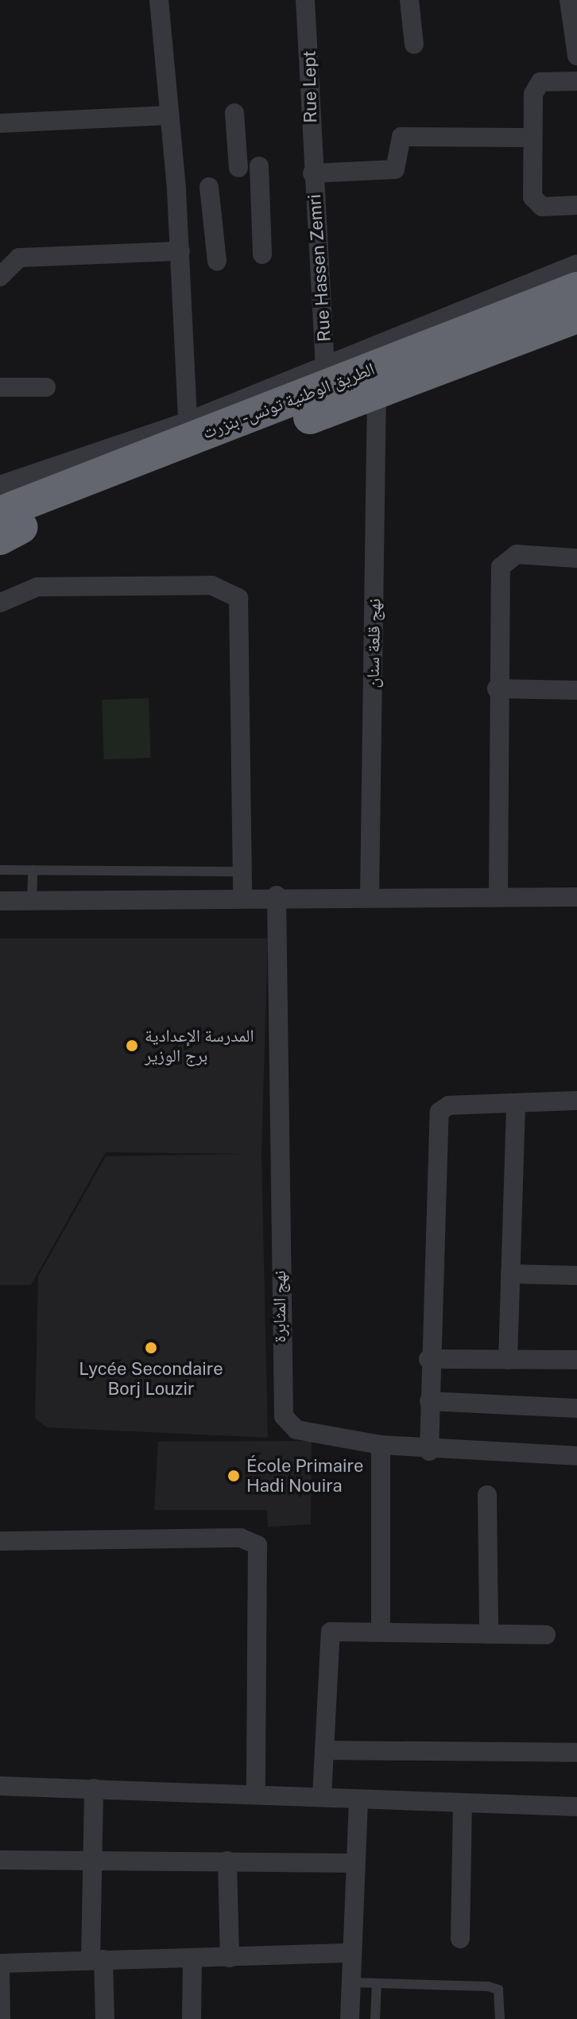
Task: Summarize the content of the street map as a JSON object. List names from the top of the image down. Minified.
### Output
{"streets":{"highway":["الطريق الوطنية تونس - بنزرت"],"street":["Rue Lept","Rue Hassen Zemri","نهج قلعة سنان","نهج المثابرة"]},"crossings":[["Rue Lept","Rue Hassen Zemri"],["الطريق الوطنية تونس - بنزرت","نهج قلعة سنان"]],"places":["المدرسة الإعدادية برج الوزير","Lycée Secondaire Borj Louzir","École Primaire Hadi Nouira"]}
